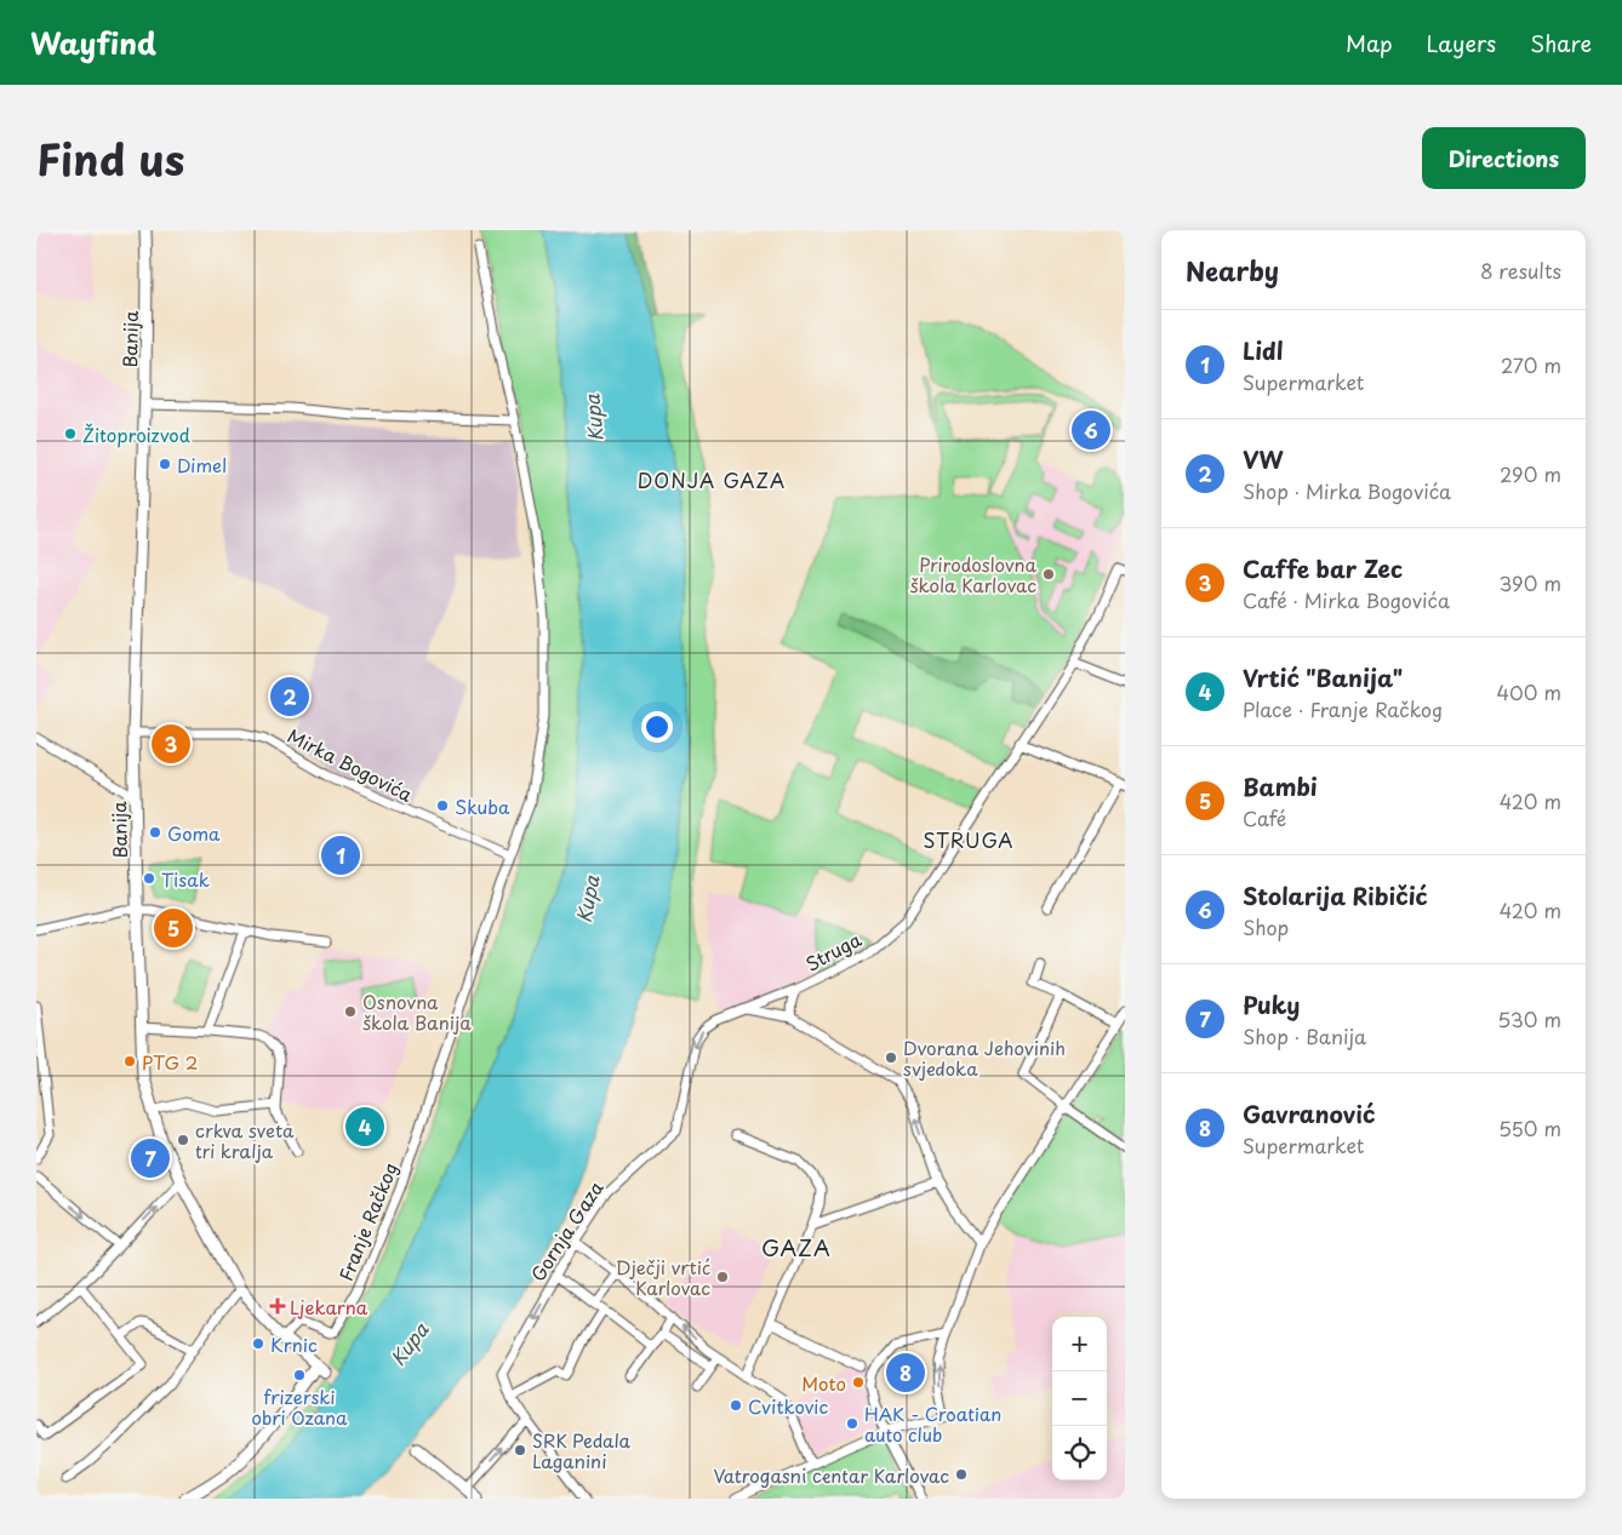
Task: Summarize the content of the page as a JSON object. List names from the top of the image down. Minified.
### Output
{"streets":{"main road":["Banija"],"street":["Mirka Bogovića","Struga","Franje Račkog","Gornja Gaza"]},"crossings":[["Banija","Mirka Bogovića"],["Banija","Franje Račkog"],["Mirka Bogovića","Franje Račkog"],["Struga","Gornja Gaza"]],"one_way":["Gornja Gaza"],"districts":["DONJA GAZA","STRUGA","GAZA"],"water":["Kupa"],"places":{"other":["Žitoproizvod","Dimel","Prirodoslovna škola Karlovac","Skuba","Goma","Tisak","Osnovna škola Banija","Dvorana Jehovinih svjedoka","PTG 2","crkva sveta tri kralja","Dječji vrtić Karlovac","Krnic","frizerski obri Ozana","Moto","Cvitkovic","HAK - Croatian auto club","SRK Pedala Laganini","Vatrogasni centar Karlovac"],"health":["Ljekarna"]},"page":{"header":"Wayfind","nav":["Map","Layers","Share"],"title":"Find us","buttons":"Directions","heading":["Nearby","8 results"],"list":[{"mark":"1","name":"Lidl","note":"Supermarket","value":"270 m"},{"mark":"2","name":"VW","note":"Shop · Mirka Bogovića","value":"290 m"},{"mark":"3","name":"Caffe bar Zec","note":"Café · Mirka Bogovića","value":"390 m"},{"mark":"4","name":"Vrtić \"Banija\"","note":"Place · Franje Račkog","value":"400 m"},{"mark":"5","name":"Bambi","note":"Café","value":"420 m"},{"mark":"6","name":"Stolarija Ribičić","note":"Shop","value":"420 m"},{"mark":"7","name":"Puky","note":"Shop · Banija","value":"530 m"},{"mark":"8","name":"Gavranović","note":"Supermarket","value":"550 m"}],"pins":["6","2","3","1","5","4","7","8"],"map_buttons":["+","−"]}}
